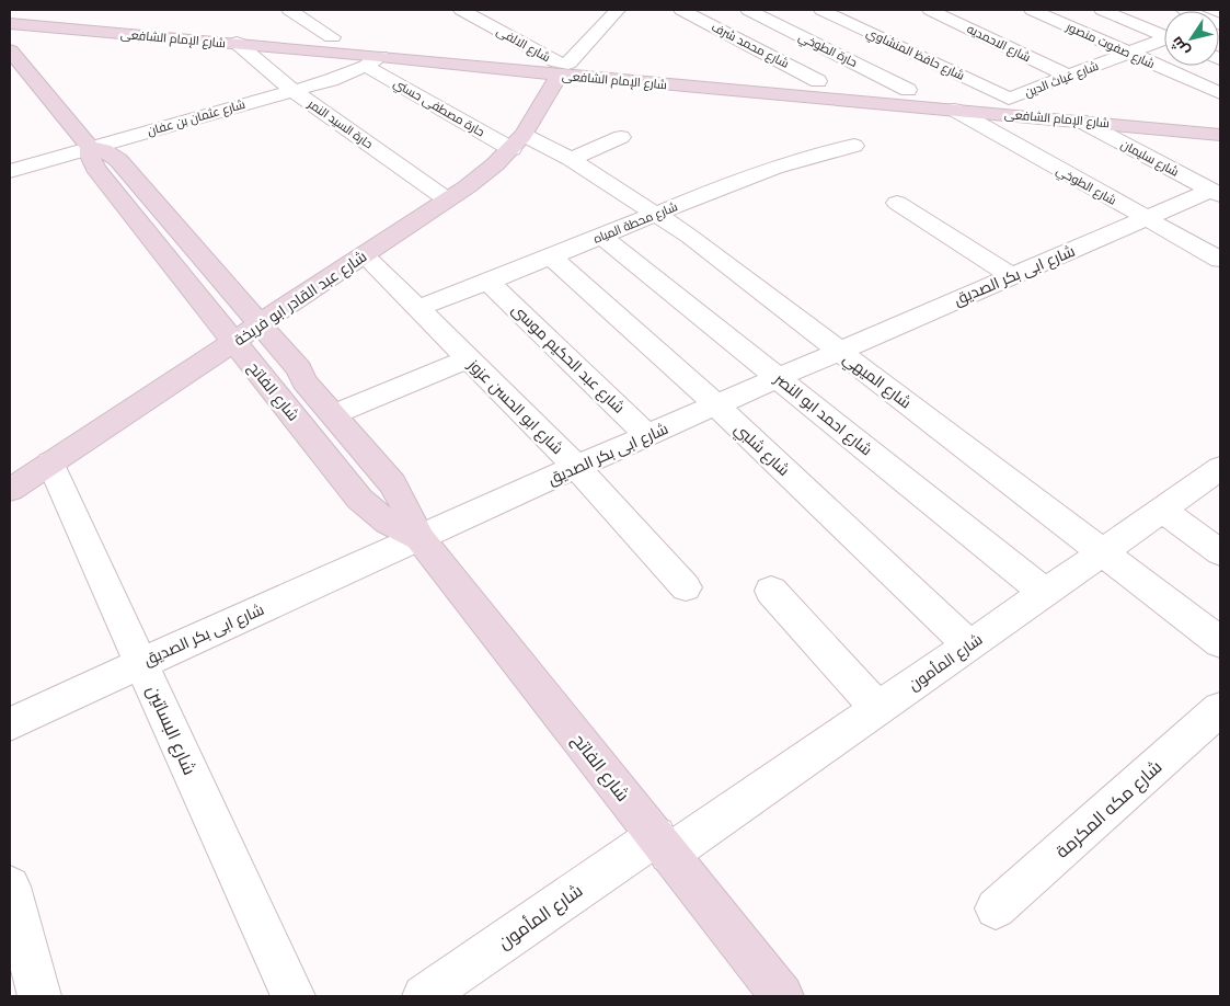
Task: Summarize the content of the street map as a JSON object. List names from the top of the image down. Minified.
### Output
{"streets":{"main road":["شارع الإمام الشافعى","شارع عبد القادر ابو فريخة","شارع الفاتح"],"street":["شارع الاحمديه","شارع الالفى","شارع محمد شرف","شارع صفوت منصور","حارة الطوخي","شارع حافظ المنشاوي","شارع غياث الدين","حارة مصطفى حسني","شارع عثمان بن عفان","حارة السيد النمر","شارع سليمان","شارع الطوخي","شارع محطة المياه","شارع ابى بكر الصديق","شارع عبد الحكيم موسى","شارع الميهي","شارع ابو الحسن عزوز","شارع احمد ابو النصر","شارع شلبي","شارع المأمون","شارع البساتين","شارع مكه المكرمة"]},"crossings":[["شارع الإمام الشافعى","شارع الالفى"],["شارع الإمام الشافعى","شارع محمد شرف"],["شارع الإمام الشافعى","حارة الطوخي"],["شارع الإمام الشافعى","شارع حافظ المنشاوي"],["شارع الإمام الشافعى","شارع غياث الدين"],["شارع الإمام الشافعى","حارة مصطفى حسني"],["شارع الإمام الشافعى","شارع عثمان بن عفان"],["شارع الإمام الشافعى","حارة السيد النمر"],["شارع الإمام الشافعى","شارع سليمان"],["شارع الإمام الشافعى","شارع الطوخي"],["شارع الإمام الشافعى","شارع عبد القادر ابو فريخة"],["شارع الاحمديه","شارع غياث الدين"],["شارع الالفى","شارع عبد القادر ابو فريخة"],["شارع صفوت منصور","شارع غياث الدين"],["شارع حافظ المنشاوي","شارع غياث الدين"],["حارة مصطفى حسني","شارع عثمان بن عفان"],["حارة مصطفى حسني","شارع عبد القادر ابو فريخة"],["حارة مصطفى حسني","شارع الميهي"],["شارع عثمان بن عفان","حارة السيد النمر"],["شارع عثمان بن عفان","شارع الفاتح"],["حارة السيد النمر","شارع عبد القادر ابو فريخة"],["شارع سليمان","شارع ابى بكر الصديق"],["شارع الطوخي","شارع ابى بكر الصديق"],["شارع محطة المياه","شارع عبد الحكيم موسى"],["شارع محطة المياه","شارع الميهي"],["شارع محطة المياه","شارع ابو الحسن عزوز"],["شارع محطة المياه","شارع احمد ابو النصر"],["شارع محطة المياه","شارع شلبي"],["شارع ابى بكر الصديق","شارع عبد الحكيم موسى"],["شارع ابى بكر الصديق","شارع الميهي"],["شارع ابى بكر الصديق","شارع الفاتح"],["شارع ابى بكر الصديق","شارع ابو الحسن عزوز"],["شارع ابى بكر الصديق","شارع احمد ابو النصر"],["شارع ابى بكر الصديق","شارع شلبي"],["شارع ابى بكر الصديق","شارع البساتين"],["شارع عبد القادر ابو فريخة","شارع الميهي"],["شارع عبد القادر ابو فريخة","شارع الفاتح"],["شارع عبد القادر ابو فريخة","شارع ابو الحسن عزوز"],["شارع عبد القادر ابو فريخة","شارع البساتين"],["شارع الميهي","شارع المأمون"],["شارع الفاتح","شارع المأمون"],["شارع احمد ابو النصر","شارع المأمون"],["شارع شلبي","شارع المأمون"]],"north":"bottom left"}
